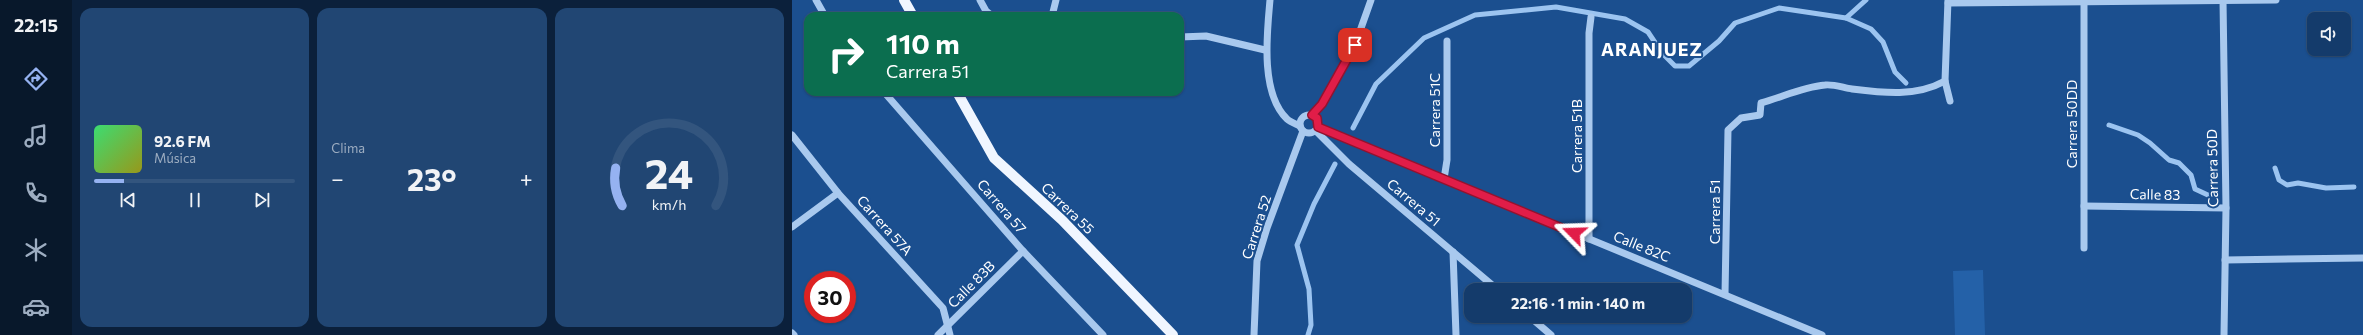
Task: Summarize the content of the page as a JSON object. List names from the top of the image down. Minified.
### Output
{"streets":{"main road":["Carrera 55"],"street":["Carrera 51C","Carrera 50DD","Carrera 51B","Carrera 50D","Calle 83","Carrera 51","Carrera 57","Carrera 57A","Carrera 52","Calle 82C","Calle 83B"]},"crossings":[["Carrera 51C","Calle 82C"],["Carrera 50DD","Calle 83"],["Carrera 51B","Calle 82C"],["Carrera 50D","Calle 83"],["Carrera 51","Carrera 52"],["Carrera 51","Calle 82C"],["Carrera 57","Calle 83B"],["Carrera 57A","Calle 83B"],["Carrera 52","Calle 82C"]],"districts":["ARANJUEZ"],"page":{"tabs":"22:15","tile":"Clima","turn":["110 m","Carrera 51"],"song":["92.6 FM","Música"],"heat":["−","23°","+"],"limit":"30","trip":"22:16 · 1 min · 140 m","gauge":["24","km/h"]}}
